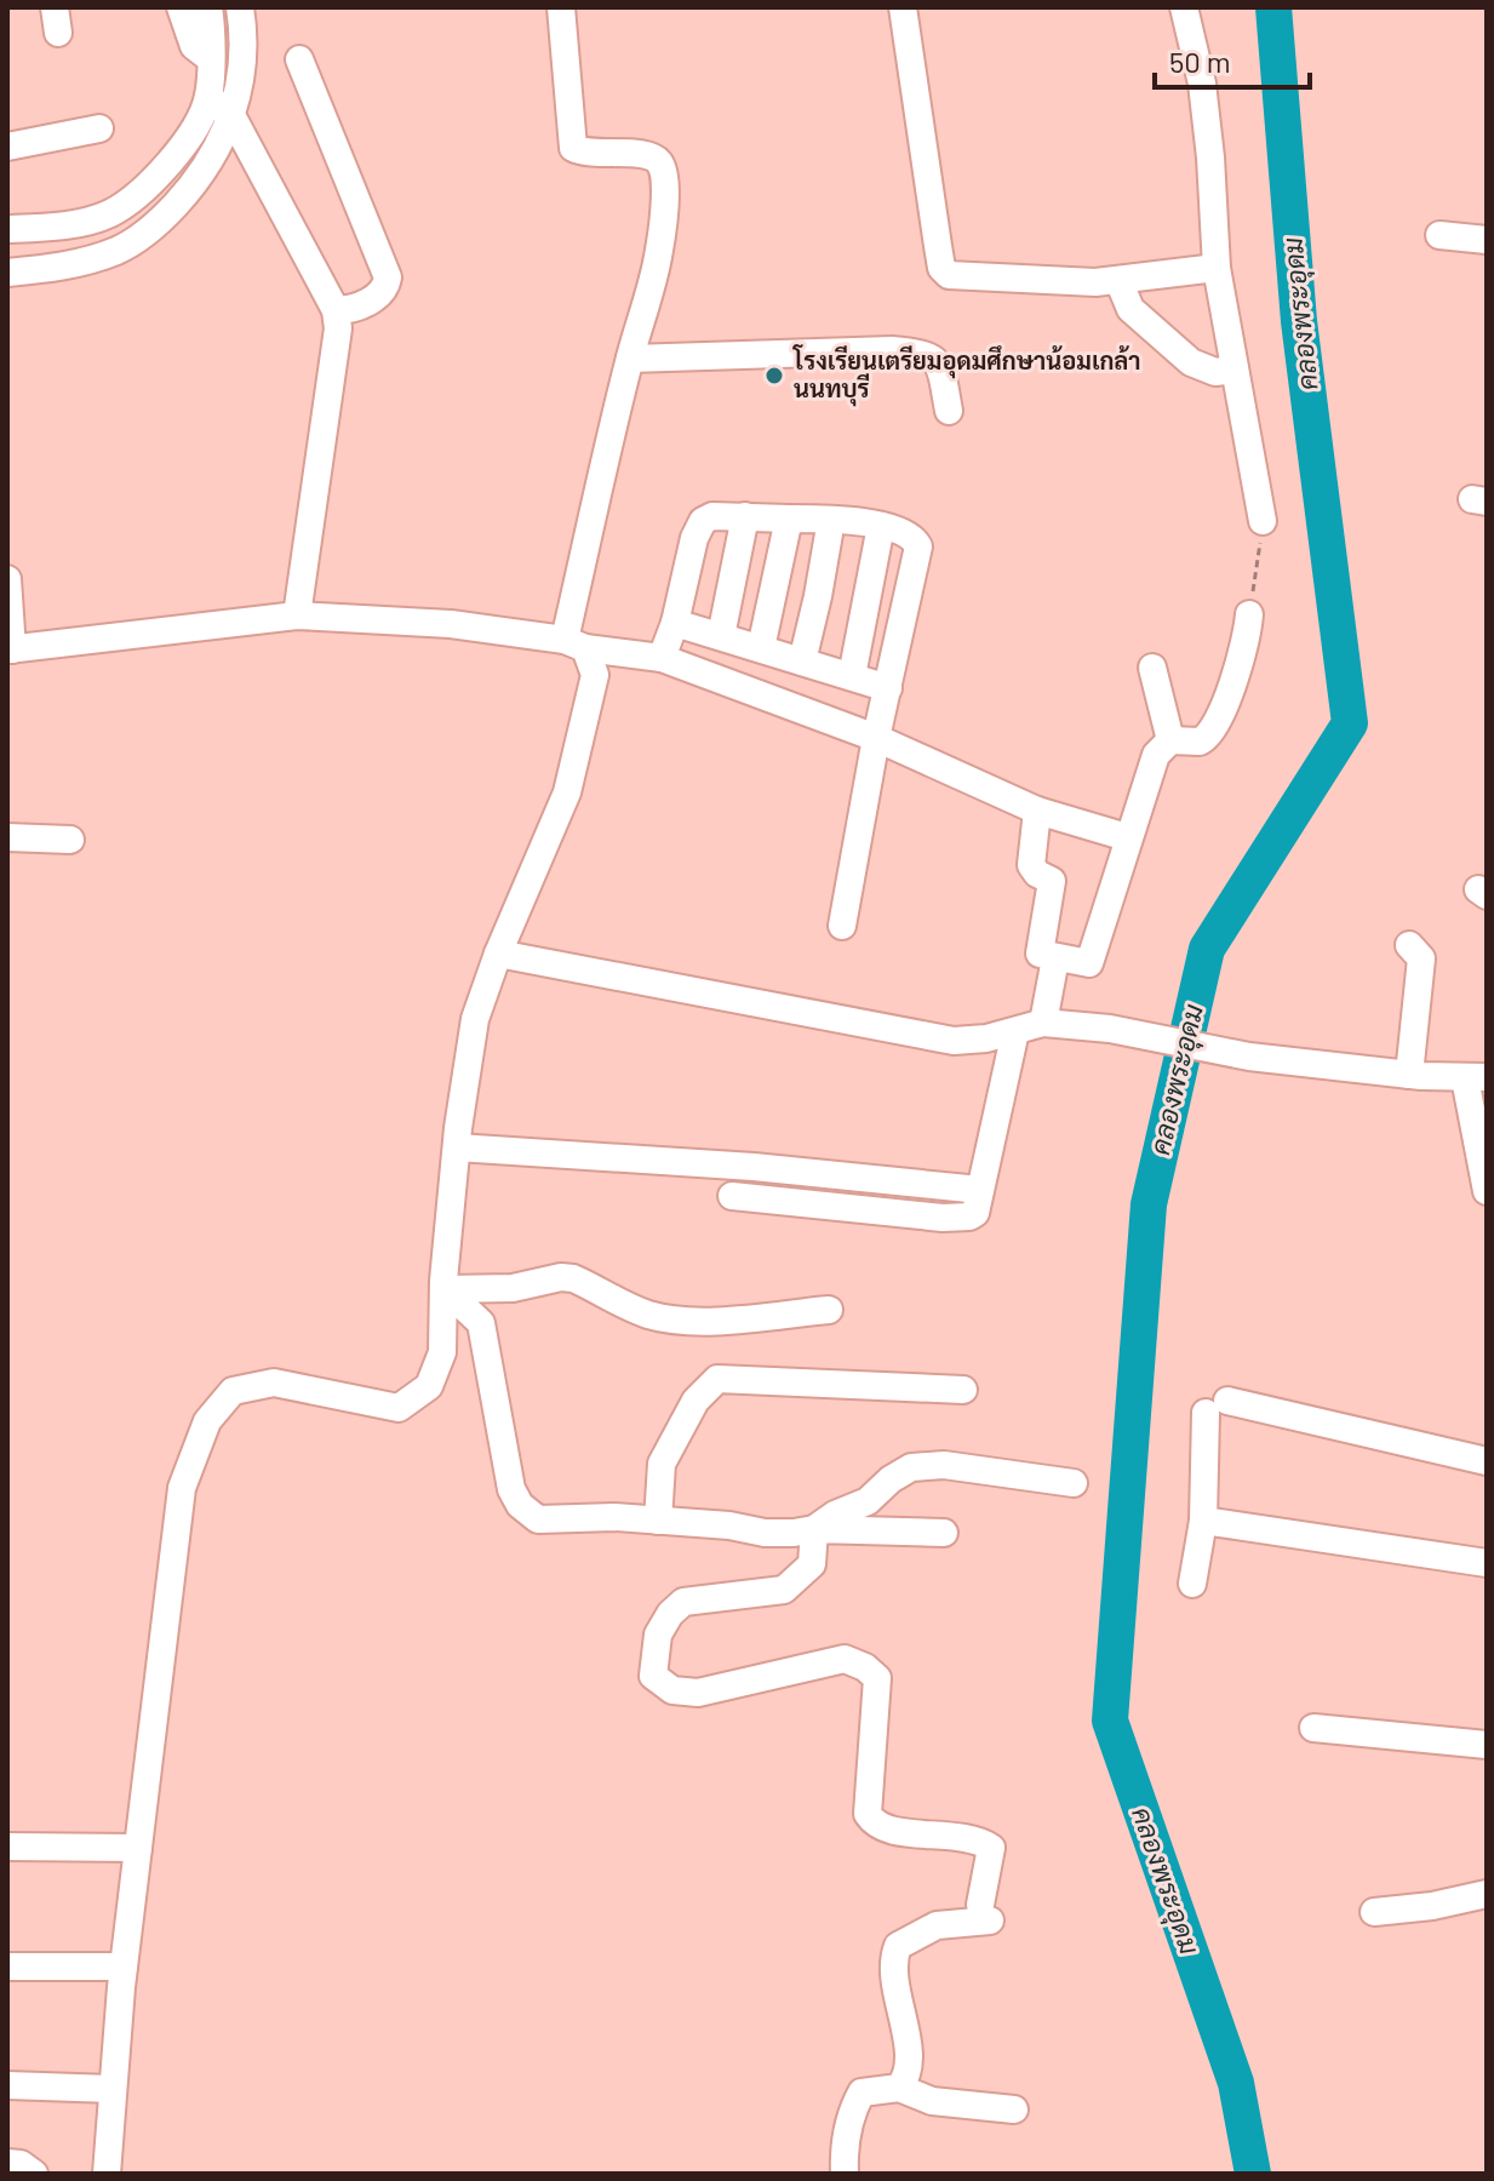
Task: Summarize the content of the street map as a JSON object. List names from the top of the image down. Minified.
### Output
{"water":["คลองพระอุดม"],"places":["โรงเรียนเตรียมอุดมศึกษาน้อมเกล้า นนทบุรี"],"scale_bar":"50 m"}
